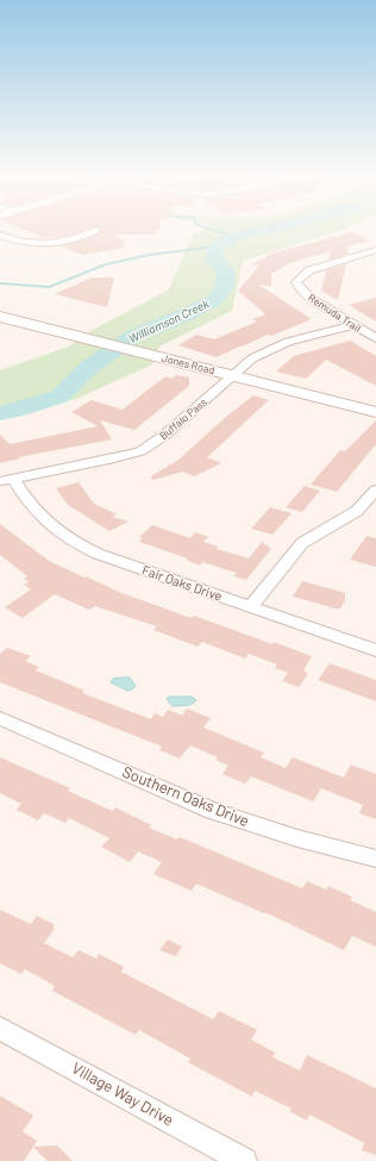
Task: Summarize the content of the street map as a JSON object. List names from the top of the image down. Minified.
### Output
{"streets":{"street":["Remuda Trail","Jones Road","Buffalo Pass","Fair Oaks Drive","Southern Oaks Drive","Village Way Drive"]},"crossings":[["Remuda Trail","Buffalo Pass"],["Jones Road","Buffalo Pass"],["Buffalo Pass","Fair Oaks Drive"]],"water":["Williamson Creek"]}
